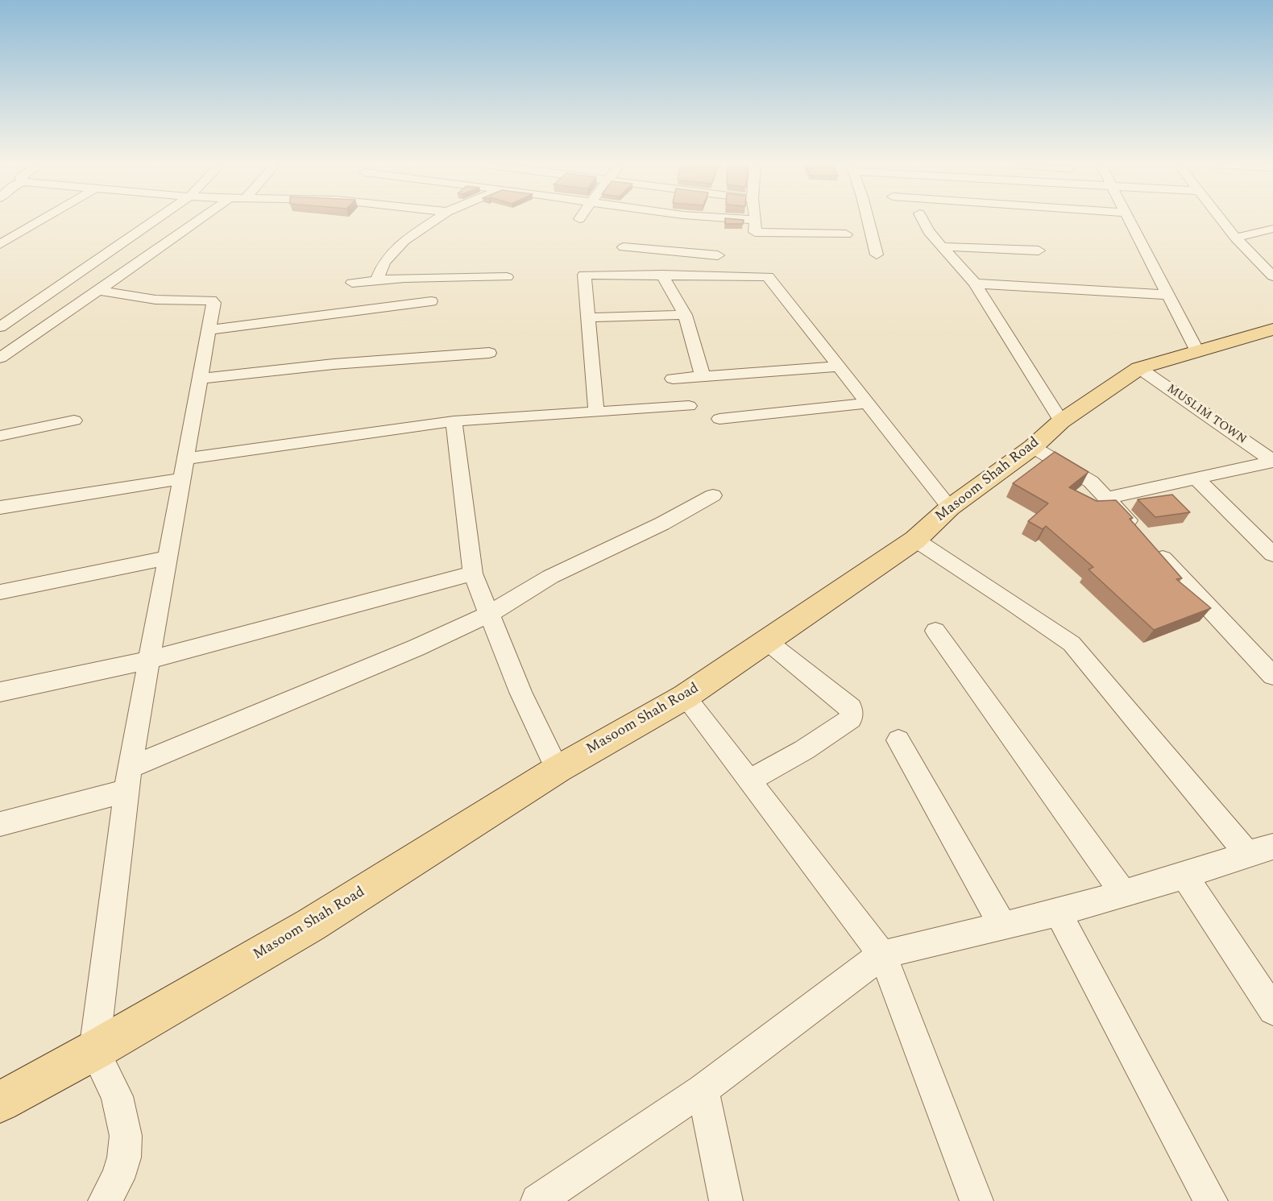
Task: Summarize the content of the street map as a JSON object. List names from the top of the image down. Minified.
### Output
{"streets":{"main road":["Masoom Shah Road"],"street":["MUSLIM TOWN"]},"crossings":[["MUSLIM TOWN","Masoom Shah Road"]]}
